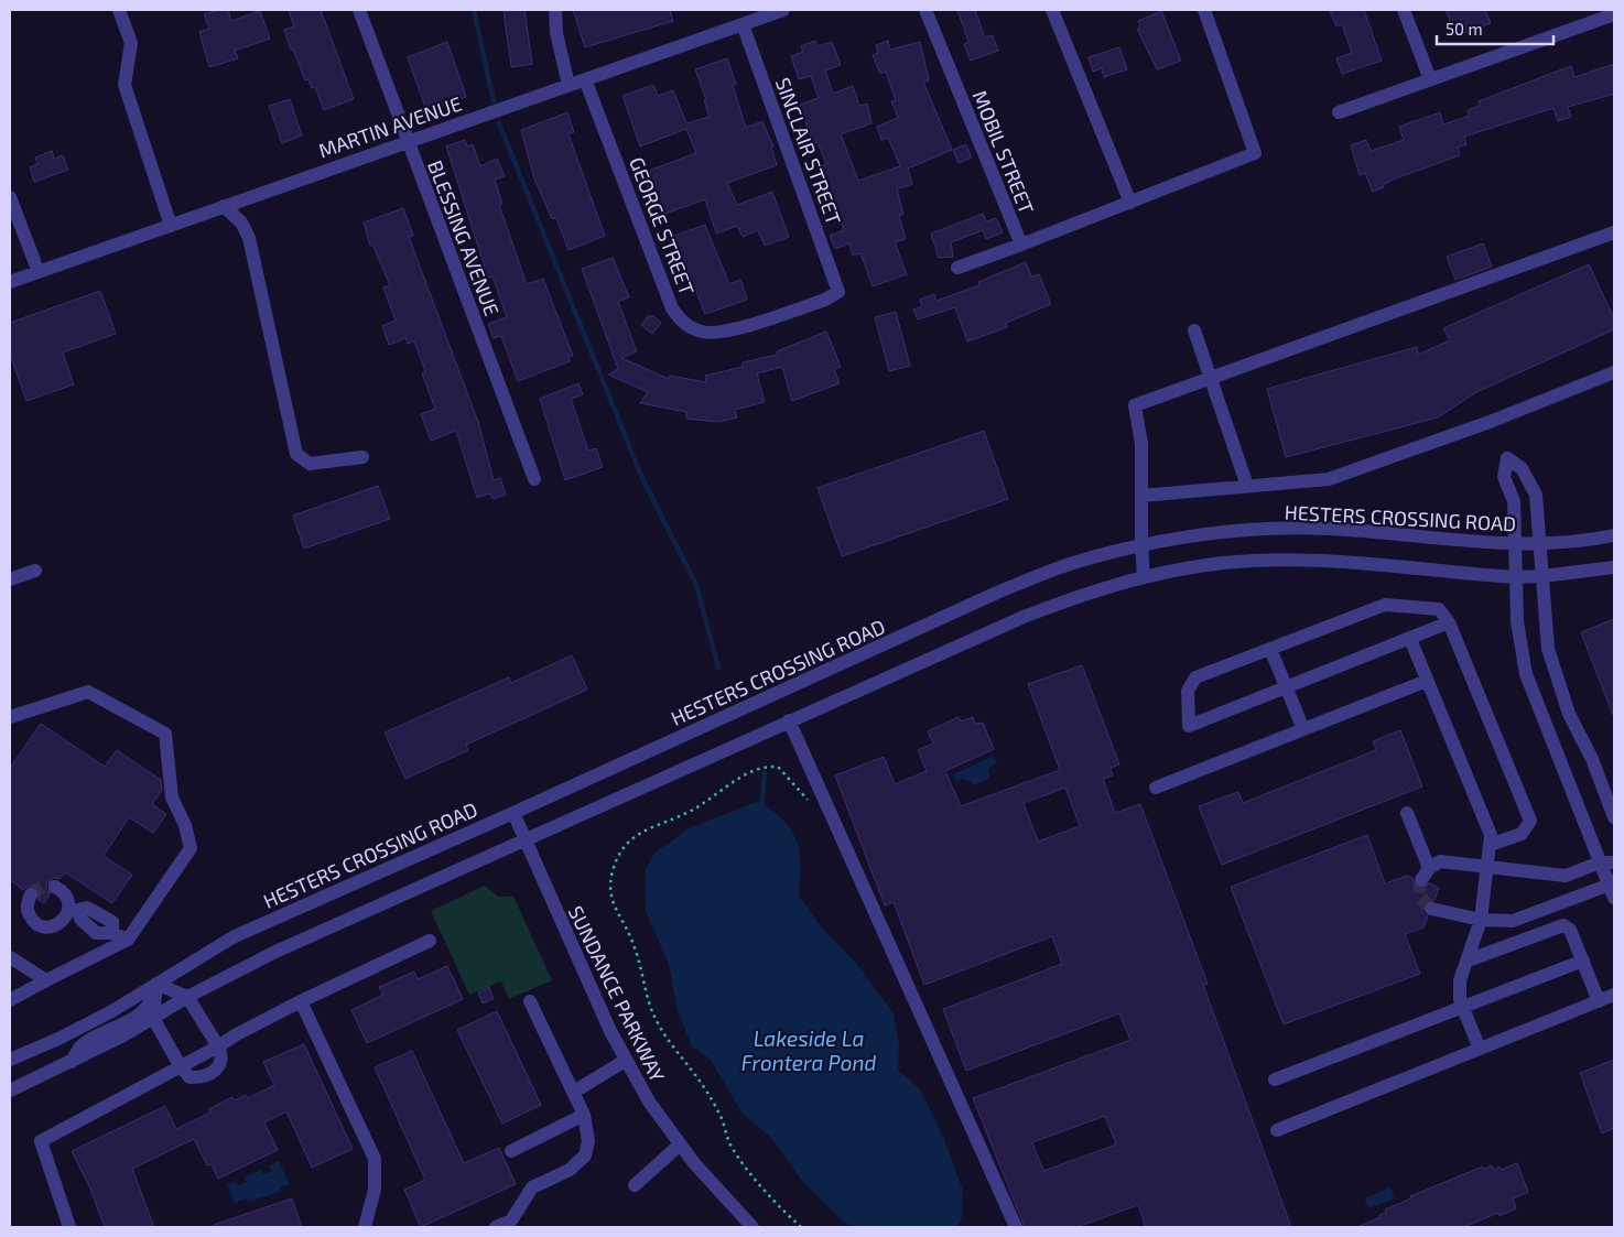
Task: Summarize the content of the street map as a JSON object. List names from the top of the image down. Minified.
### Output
{"streets":{"street":["MARTIN AVENUE","SINCLAIR STREET","MOBIL STREET","GEORGE STREET","BLESSING AVENUE","HESTERS CROSSING ROAD","SUNDANCE PARKWAY"]},"crossings":[["MARTIN AVENUE","SINCLAIR STREET"],["MARTIN AVENUE","GEORGE STREET"],["MARTIN AVENUE","BLESSING AVENUE"],["SINCLAIR STREET","GEORGE STREET"],["HESTERS CROSSING ROAD","SUNDANCE PARKWAY"]],"water":["Lakeside La Frontera Pond"],"scale_bar":"50 m"}
